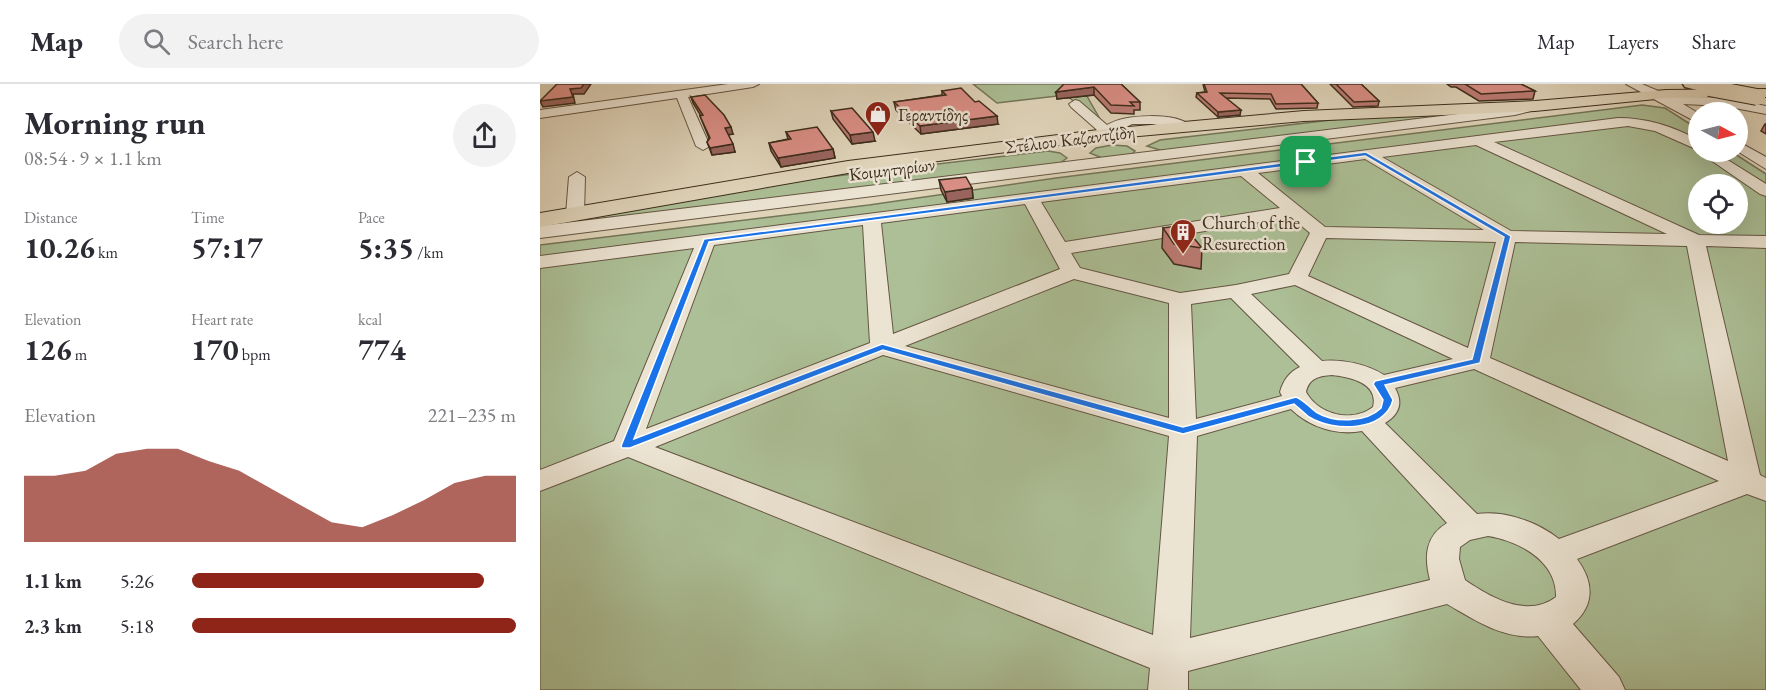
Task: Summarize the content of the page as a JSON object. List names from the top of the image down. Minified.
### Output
{"streets":{"main road":["Στέλιου Καζαντζίδη"],"street":["Κοιμητηρίων"]},"crossings":[["Στέλιου Καζαντζίδη","Κοιμητηρίων"]],"places":{"shop":["Γεραντίδης"],"building":["Church of the Resurection"]},"north":"right","page":{"header":"Map","search":"Search here","nav":["Map","Layers","Share"],"heading":["Morning run","08:54 · 9 × 1.1 km"],"stats":[["Distance","10.26 km"],["Time","57:17"],["Pace","5:35 /km"],["Elevation","126 m"],["Heart rate","170 bpm"],["kcal","774"]],"chart":["Elevation","221–235 m"],"list":[{"name":"1.1 km","note":"5:26"},{"name":"2.3 km","note":"5:18"}]}}
